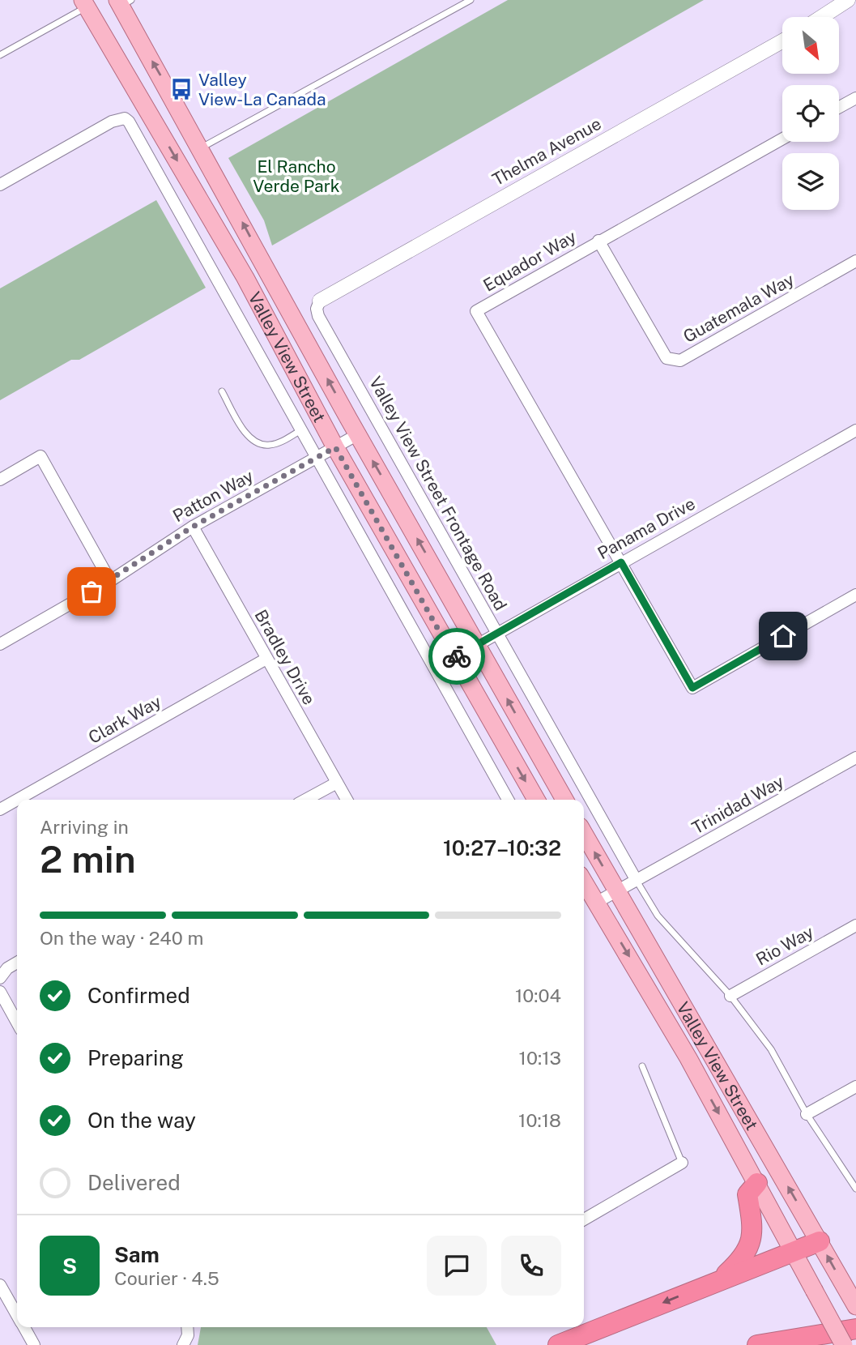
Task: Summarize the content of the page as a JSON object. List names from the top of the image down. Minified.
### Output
{"streets":{"main road":["Valley View Street"],"street":["Thelma Avenue","Equador Way","Guatemala Way","Valley View Street Frontage Road","Patton Way","Panama Drive","Bradley Drive","Clark Way","Trinidad Way","Rio Way"]},"crossings":[["Thelma Avenue","Valley View Street Frontage Road"],["Equador Way","Guatemala Way"],["Equador Way","Panama Drive"],["Valley View Street","Patton Way"],["Valley View Street","Panama Drive"],["Valley View Street","Trinidad Way"],["Valley View Street Frontage Road","Panama Drive"],["Valley View Street Frontage Road","Trinidad Way"],["Patton Way","Bradley Drive"],["Bradley Drive","Clark Way"]],"parks":["El Rancho Verde Park"],"places":{"bus stop":["Valley View-La Canada"]},"north":"bottom right","page":{"heading":["2 min","Arriving in","10:27–10:32"],"panel":["Sam","Courier · 4.5"],"bar":"On the way · 240 m","list":[["Confirmed","10:04"],["Preparing","10:13"],["On the way","10:18"],"Delivered"],"round":"S"}}
